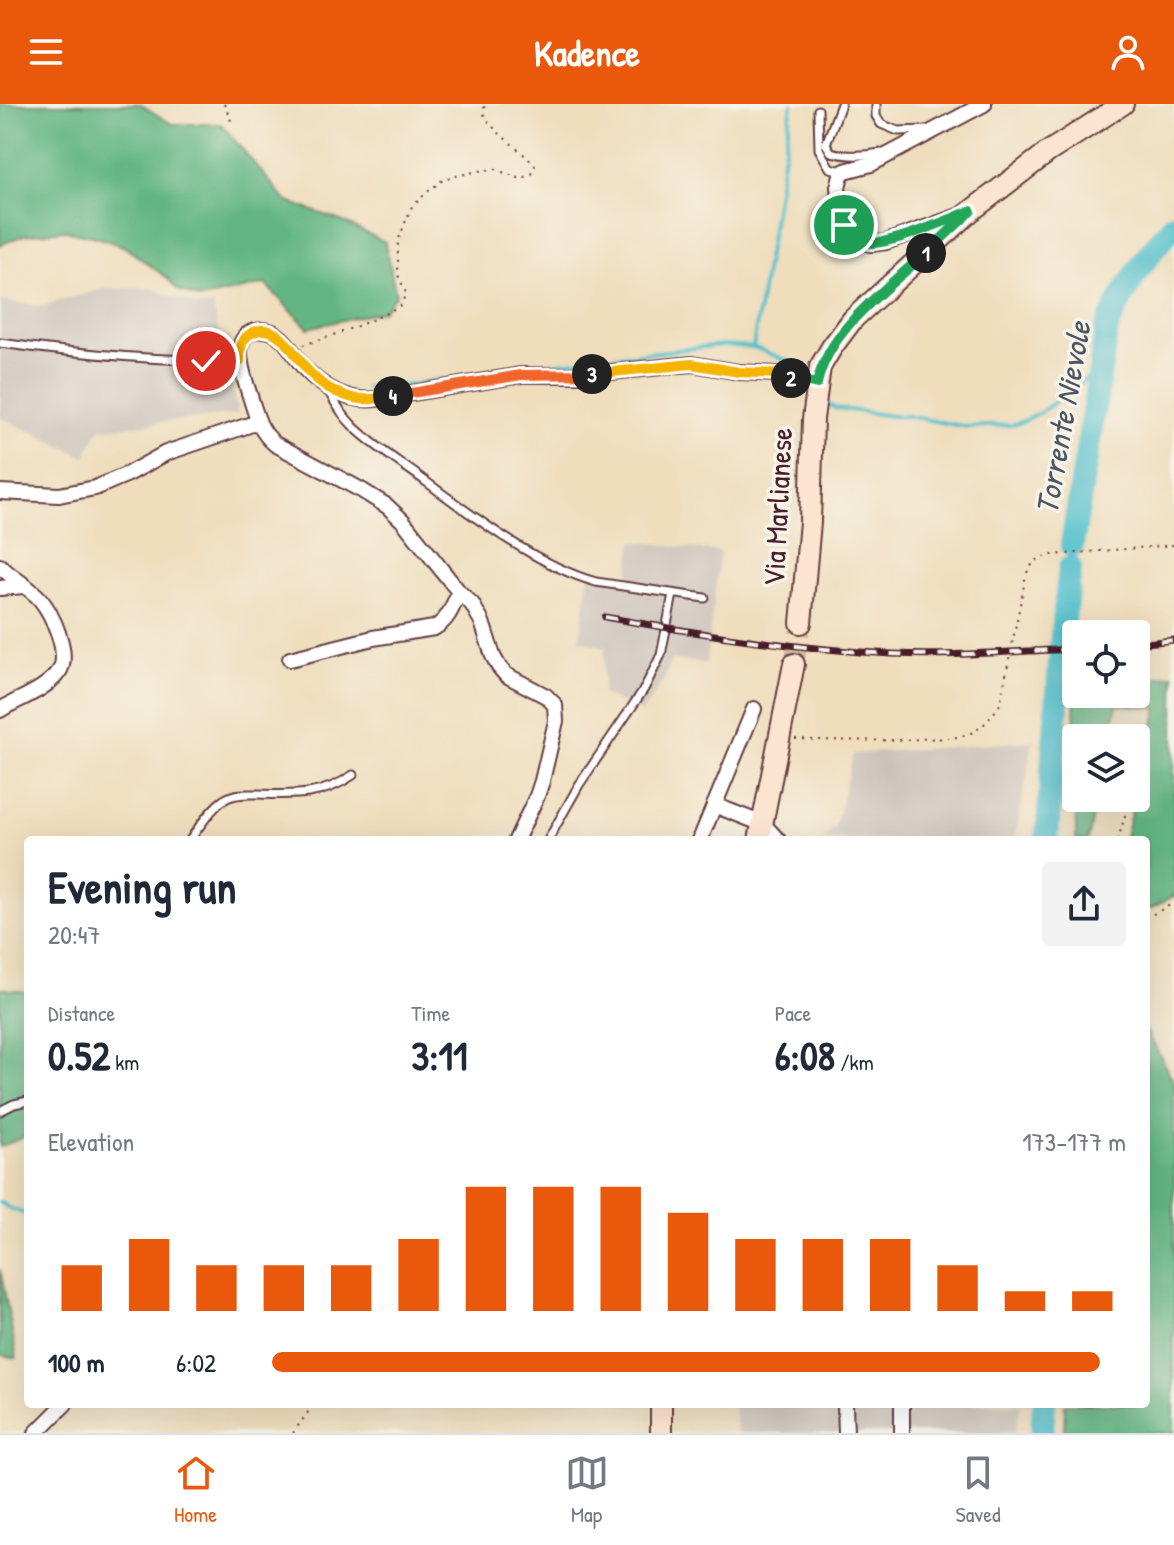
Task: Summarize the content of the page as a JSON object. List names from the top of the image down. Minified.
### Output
{"streets":{"street":["Via Marlianese"]},"water":["Torrente Nievole"],"page":{"header":"Kadence","pins":["1","3","2","4"],"heading":["Evening run","20:47"],"stats":[["Distance","0.52 km"],["Time","3:11"],["Pace","6:08 /km"]],"chart":["Elevation","173–177 m"],"list":[{"name":"100 m","note":"6:02"}],"tabs":["Home","Map","Saved"]}}
